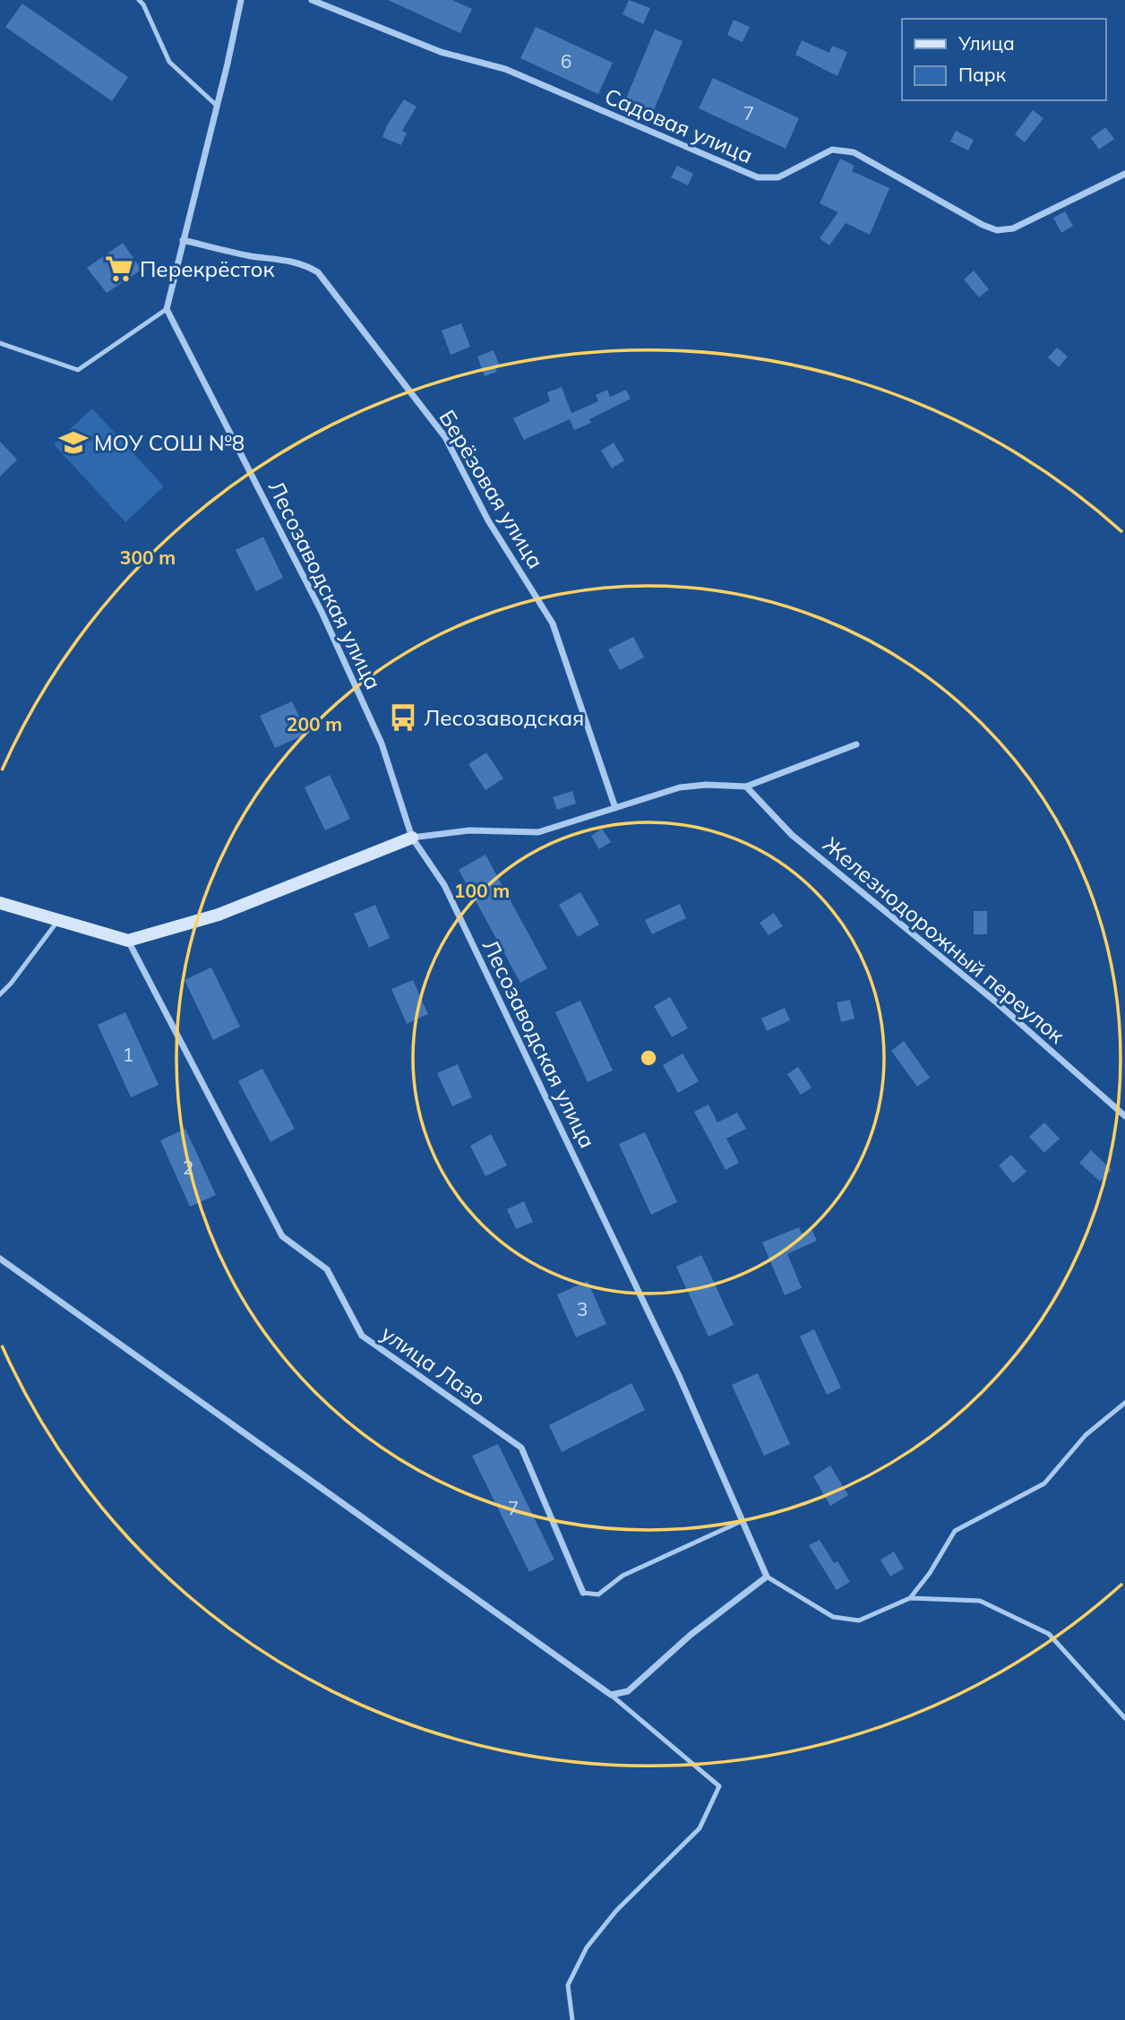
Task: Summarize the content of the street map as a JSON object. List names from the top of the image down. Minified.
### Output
{"streets":{"street":["Садовая улица","Берёзовая улица","Лесозаводская улица","Железнодорожный переулок","улица Лазо"]},"places":{"supermarket":["Перекрёсток"],"school or university":["МОУ СОШ №8"],"bus stop":["Лесозаводская"]},"house_numbers":["6","7","1","2","3","7"],"legend":["Улица","Парк"],"rings":["300 m","200 m","100 m"]}
